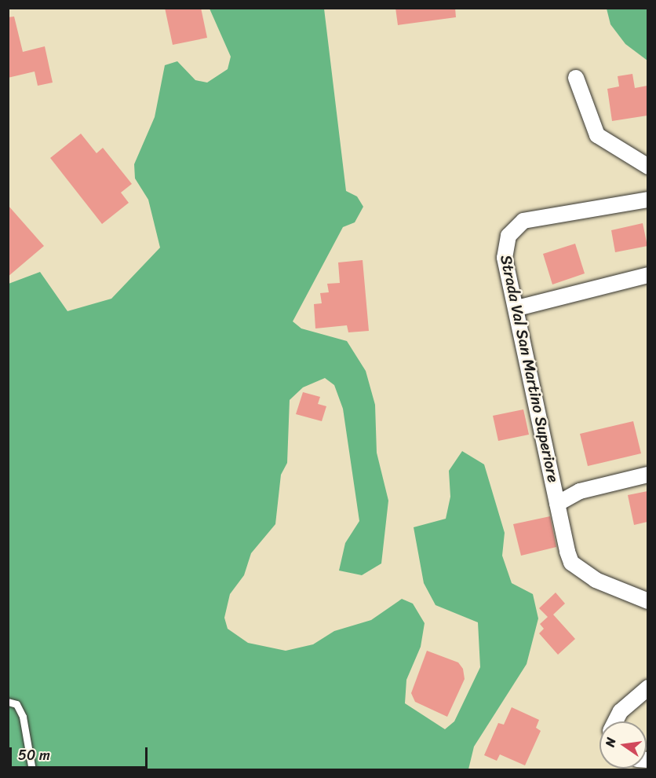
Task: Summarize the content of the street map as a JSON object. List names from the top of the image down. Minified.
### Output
{"streets":{"street":["Strada Val San Martino Superiore"]},"scale_bar":"50 m","north":"left"}
